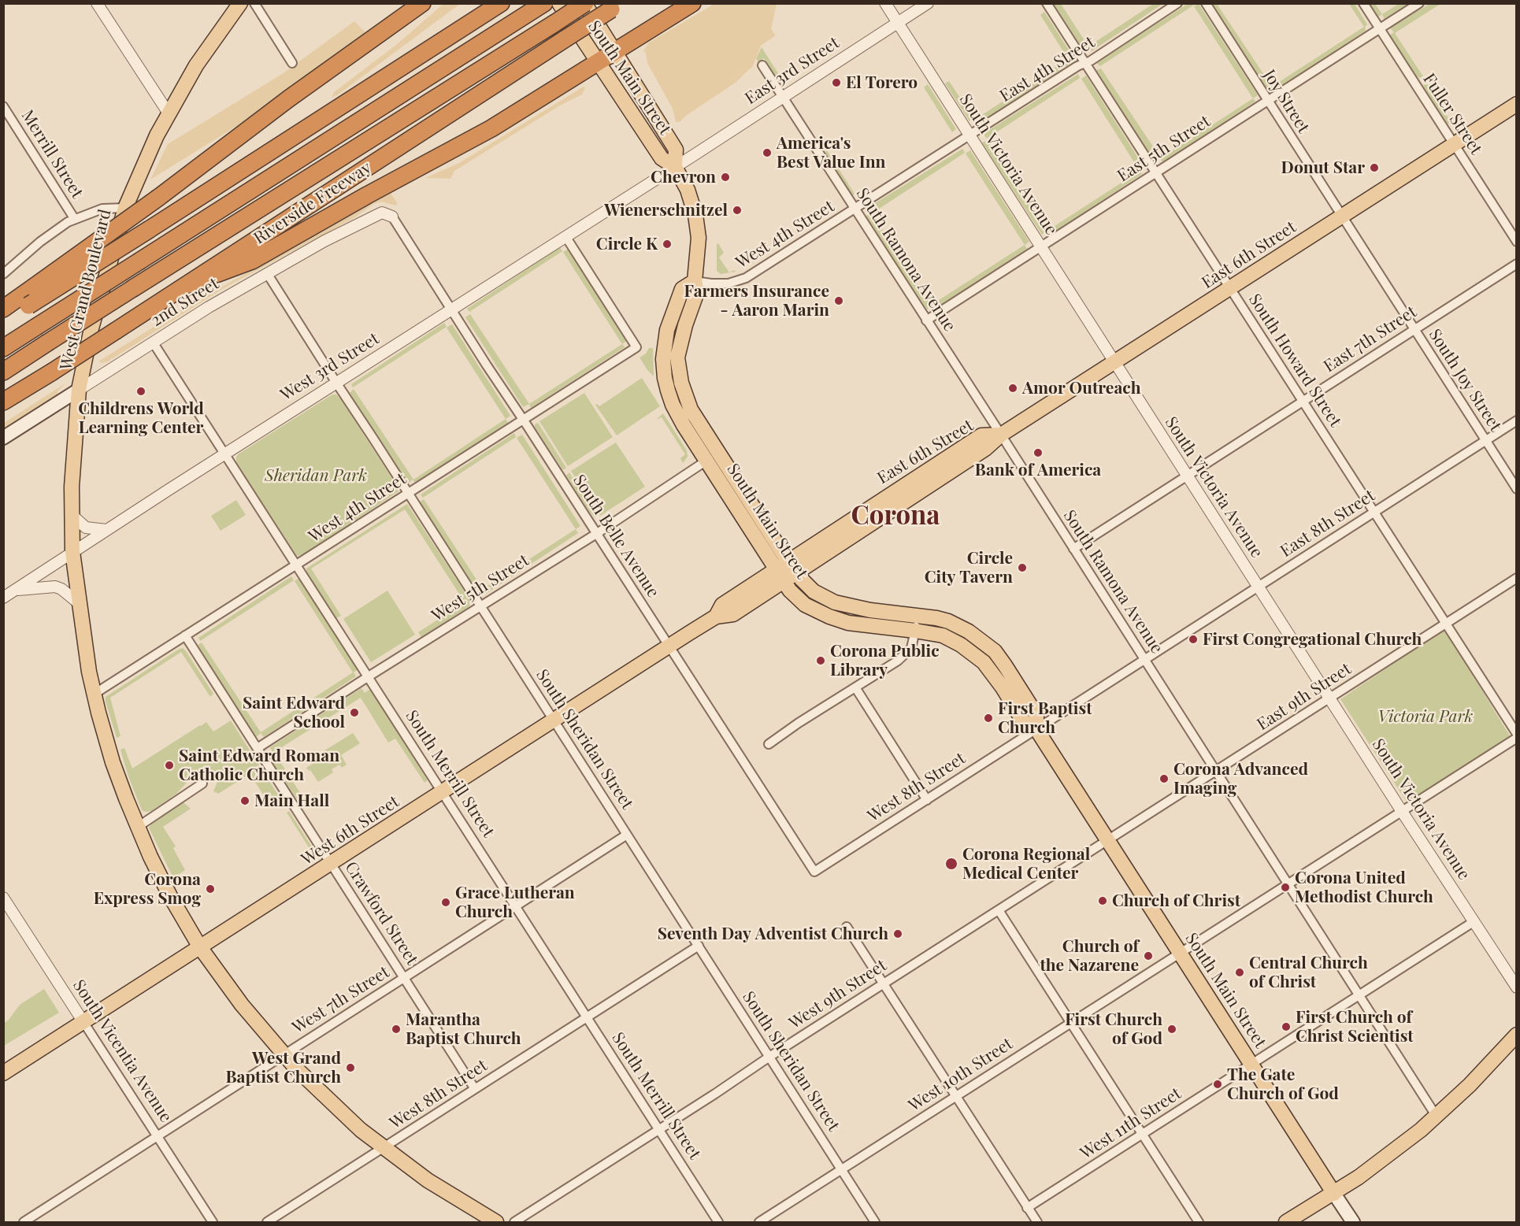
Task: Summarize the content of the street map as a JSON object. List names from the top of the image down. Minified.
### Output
{"streets":{"highway":["Riverside Freeway"],"main road":["South Main Street","East 6th Street","West Grand Boulevard","2nd Street","West 6th Street"],"street":["East 4th Street","East 3rd Street","Joy Street","Fuller Street","East 5th Street","Merrill Street","South Victoria Avenue","West 4th Street","South Ramona Avenue","East 7th Street","South Howard Street","West 3rd Street","South Joy Street","East 8th Street","South Belle Avenue","West 5th Street","East 9th Street","South Sheridan Street","South Merrill Street","West 8th Street","Crawford Street","West 9th Street","West 7th Street","South Vicentia Avenue","West 10th Street","West 11th Street"]},"crossings":[["East 4th Street","South Victoria Avenue"],["East 4th Street","West 4th Street"],["East 4th Street","South Ramona Avenue"],["East 4th Street","South Howard Street"],["East 3rd Street","South Main Street"],["East 3rd Street","South Victoria Avenue"],["East 3rd Street","South Ramona Avenue"],["East 3rd Street","West 3rd Street"],["South Main Street","West 4th Street"],["South Main Street","East 6th Street"],["South Main Street","West 3rd Street"],["South Main Street","East 8th Street"],["South Main Street","West 5th Street"],["South Main Street","East 9th Street"],["South Main Street","West 8th Street"],["South Main Street","West 6th Street"],["South Main Street","West 9th Street"],["South Main Street","West 10th Street"],["South Main Street","West 11th Street"],["Joy Street","East 5th Street"],["Joy Street","East 6th Street"],["Joy Street","South Joy Street"],["Fuller Street","East 5th Street"],["Fuller Street","East 6th Street"],["East 5th Street","South Victoria Avenue"],["East 5th Street","South Ramona Avenue"],["East 5th Street","South Howard Street"],["South Victoria Avenue","East 6th Street"],["South Victoria Avenue","East 7th Street"],["South Victoria Avenue","East 8th Street"],["South Victoria Avenue","East 9th Street"],["South Victoria Avenue","West 10th Street"],["South Victoria Avenue","West 11th Street"],["West 4th Street","South Ramona Avenue"],["West 4th Street","West Grand Boulevard"],["West 4th Street","West 3rd Street"],["West 4th Street","South Belle Avenue"],["West 4th Street","South Sheridan Street"],["West 4th Street","South Merrill Street"],["West 4th Street","Crawford Street"],["East 6th Street","South Ramona Avenue"],["East 6th Street","South Howard Street"],["East 6th Street","South Joy Street"],["East 6th Street","West 6th Street"],["South Ramona Avenue","East 7th Street"],["South Ramona Avenue","East 8th Street"],["South Ramona Avenue","East 9th Street"],["South Ramona Avenue","West 10th Street"],["South Ramona Avenue","West 11th Street"],["West Grand Boulevard","2nd Street"],["West Grand Boulevard","West 3rd Street"],["West Grand Boulevard","West 8th Street"],["West Grand Boulevard","West 6th Street"],["West Grand Boulevard","West 7th Street"],["2nd Street","South Belle Avenue"],["2nd Street","South Sheridan Street"],["2nd Street","South Merrill Street"],["East 7th Street","South Howard Street"],["East 7th Street","South Joy Street"],["South Howard Street","East 8th Street"],["South Howard Street","East 9th Street"],["South Howard Street","West 10th Street"],["West 3rd Street","South Belle Avenue"],["West 3rd Street","South Sheridan Street"],["West 3rd Street","South Merrill Street"],["South Joy Street","East 8th Street"],["East 8th Street","West 8th Street"],["South Belle Avenue","West 5th Street"],["South Belle Avenue","West 8th Street"],["South Belle Avenue","West 6th Street"],["West 5th Street","South Sheridan Street"],["West 5th Street","South Merrill Street"],["West 5th Street","Crawford Street"],["East 9th Street","West 9th Street"],["South Sheridan Street","West 8th Street"],["South Sheridan Street","West 6th Street"],["South Sheridan Street","West 9th Street"],["South Sheridan Street","West 7th Street"],["South Sheridan Street","West 10th Street"],["South Merrill Street","West 8th Street"],["South Merrill Street","West 6th Street"],["South Merrill Street","West 9th Street"],["South Merrill Street","West 7th Street"],["West 8th Street","Crawford Street"],["West 6th Street","Crawford Street"],["West 6th Street","South Vicentia Avenue"],["Crawford Street","West 7th Street"],["West 7th Street","South Vicentia Avenue"]],"districts":["Corona"],"parks":["Sheridan Park","Victoria Park"],"places":["El Torero","America's Best Value Inn","Donut Star","Chevron","Wienerschnitzel","Circle K","Farmers Insurance - Aaron Marin","Amor Outreach","Childrens World Learning Center","Bank of America","Circle City Tavern","First Congregational Church","Corona Public Library","Saint Edward School","First Baptist Church","Saint Edward Roman Catholic Church","Corona Advanced Imaging","Main Hall","Corona Regional Medical Center","Corona United Methodist Church","Corona Express Smog","Church of Christ","Grace Lutheran Church","Seventh Day Adventist Church","Church of the Nazarene","Central Church of Christ","First Church of Christ Scientist","Marantha Baptist Church","First Church of God","West Grand Baptist Church","The Gate Church of God"]}
